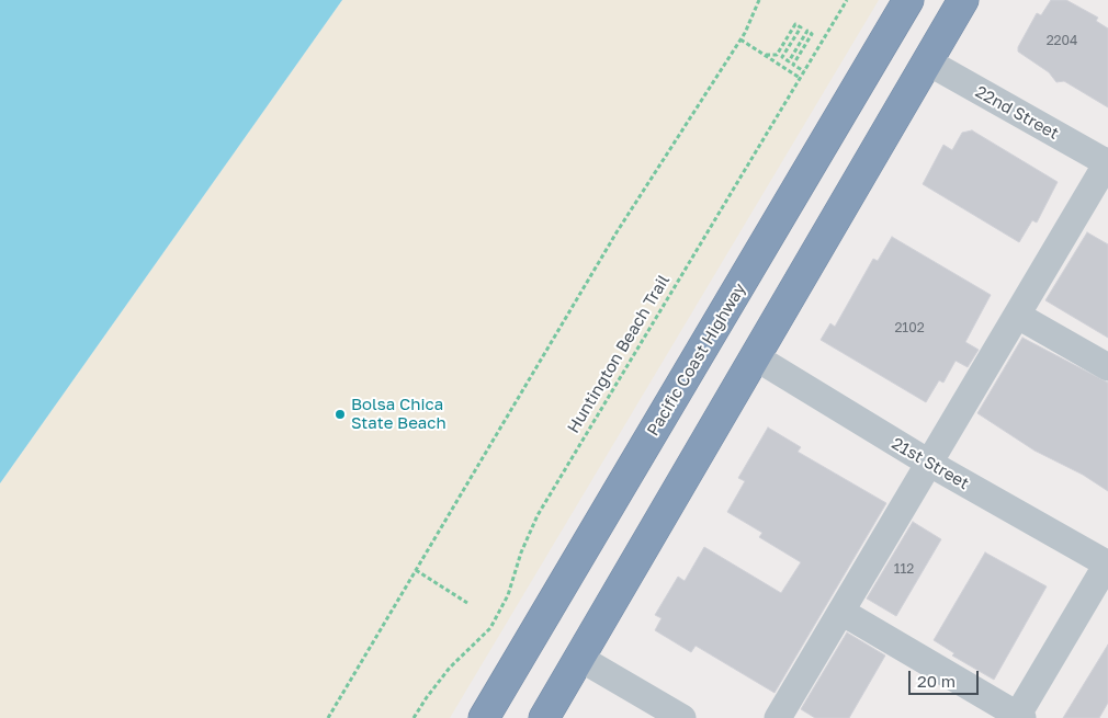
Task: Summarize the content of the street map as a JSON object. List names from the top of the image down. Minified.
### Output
{"streets":{"highway":["Pacific Coast Highway"],"street":["22nd Street","21st Street"],"path":["Huntington Beach Trail"]},"places":["Bolsa Chica State Beach"],"house_numbers":["2204","2102","112"],"scale_bar":"20 m"}
